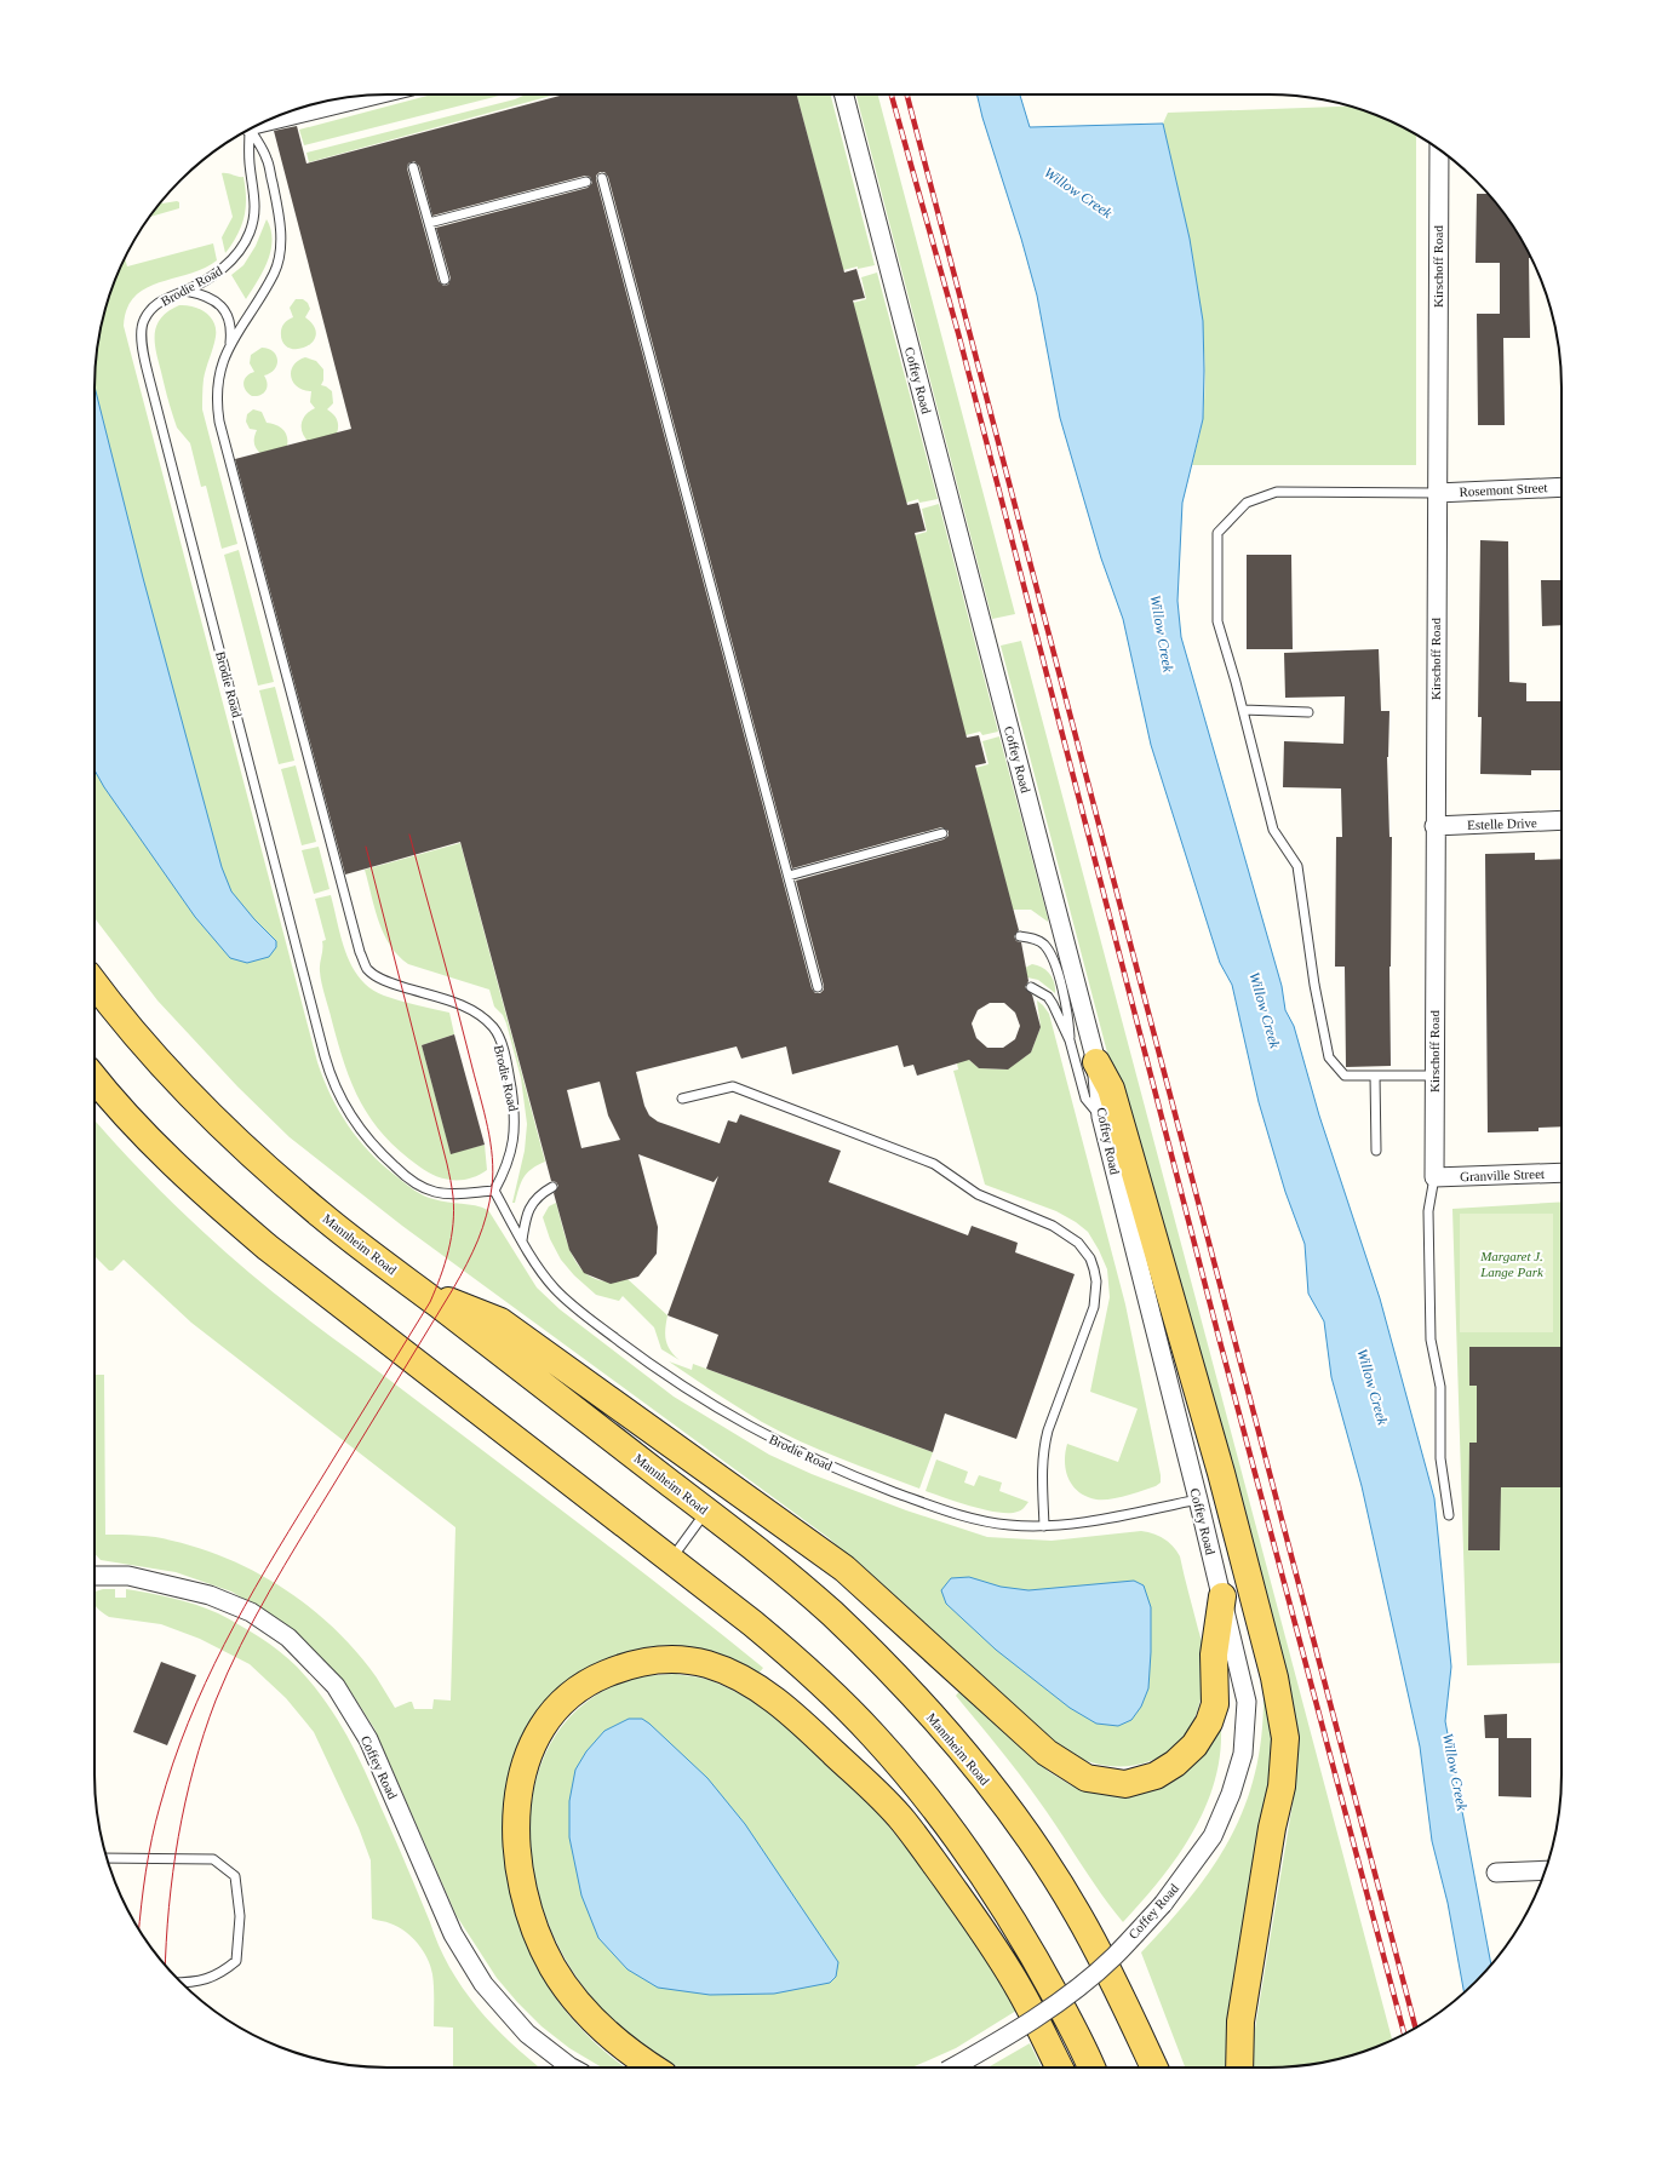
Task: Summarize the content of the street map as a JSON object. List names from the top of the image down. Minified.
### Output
{"streets":{"main road":["Mannheim Road"],"street":["Kirschoff Road","Coffey Road","Rosemont Street","Estelle Drive","Granville Street"],"lane":["Brodie Road"]},"crossings":[["Kirschoff Road","Rosemont Street"],["Kirschoff Road","Estelle Drive"],["Kirschoff Road","Granville Street"],["Brodie Road","Coffey Road"]],"water":["Willow Creek"],"parks":["Margaret J. Lange Park"]}
